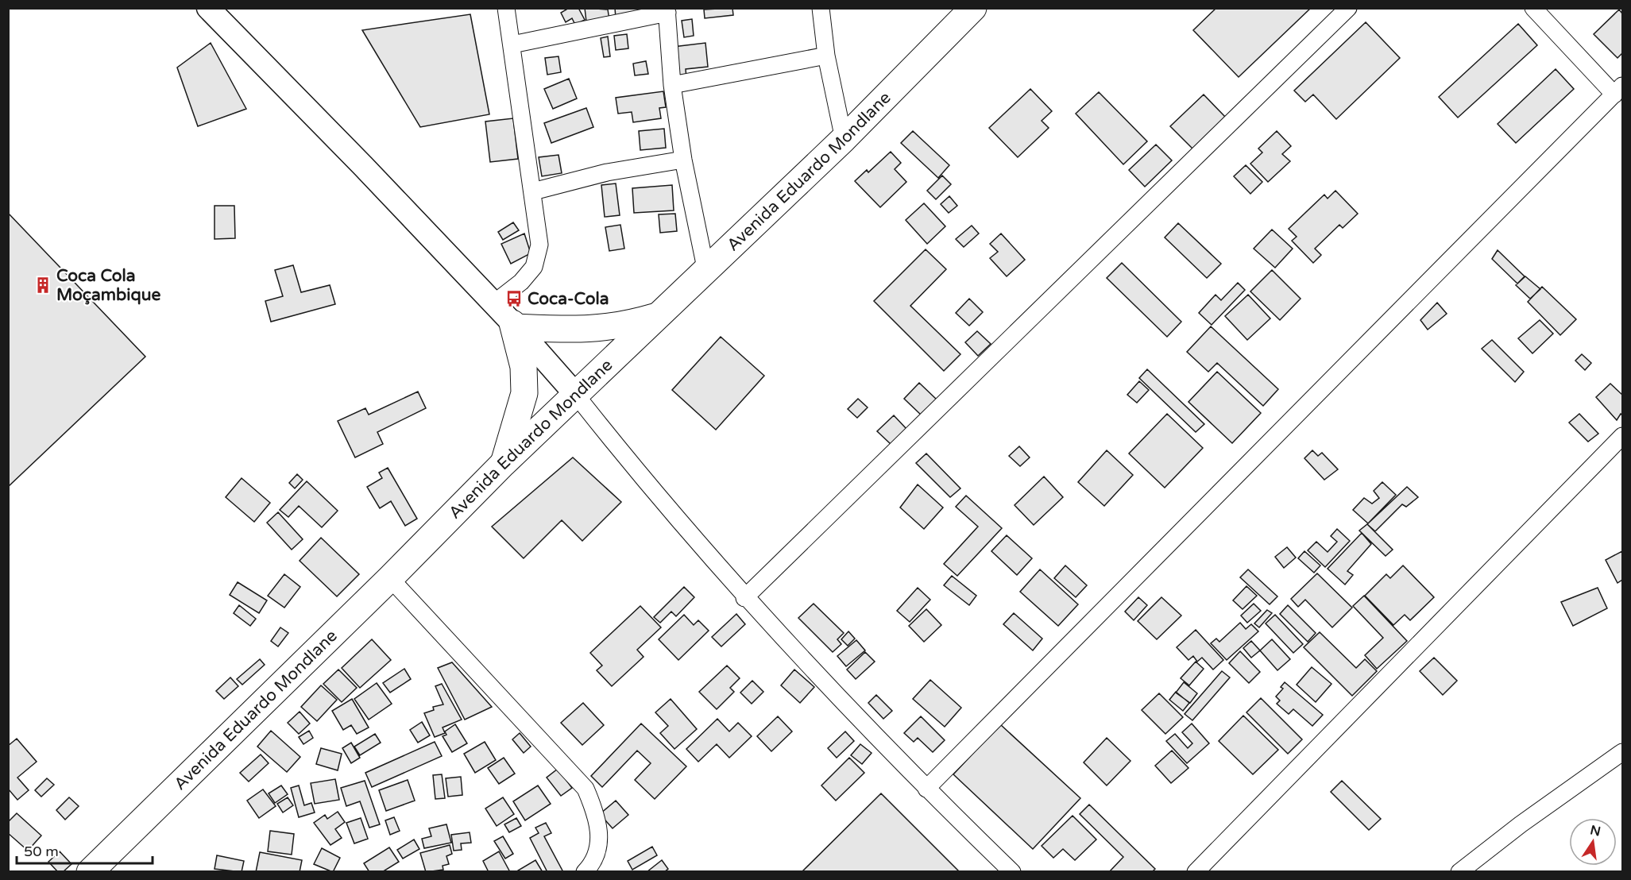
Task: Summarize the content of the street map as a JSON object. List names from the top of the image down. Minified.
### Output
{"streets":{"main road":["Avenida Eduardo Mondlane"]},"places":{"building":["Coca Cola Moçambique"],"bus stop":["Coca-Cola"]},"scale_bar":"50 m","north":"top"}
